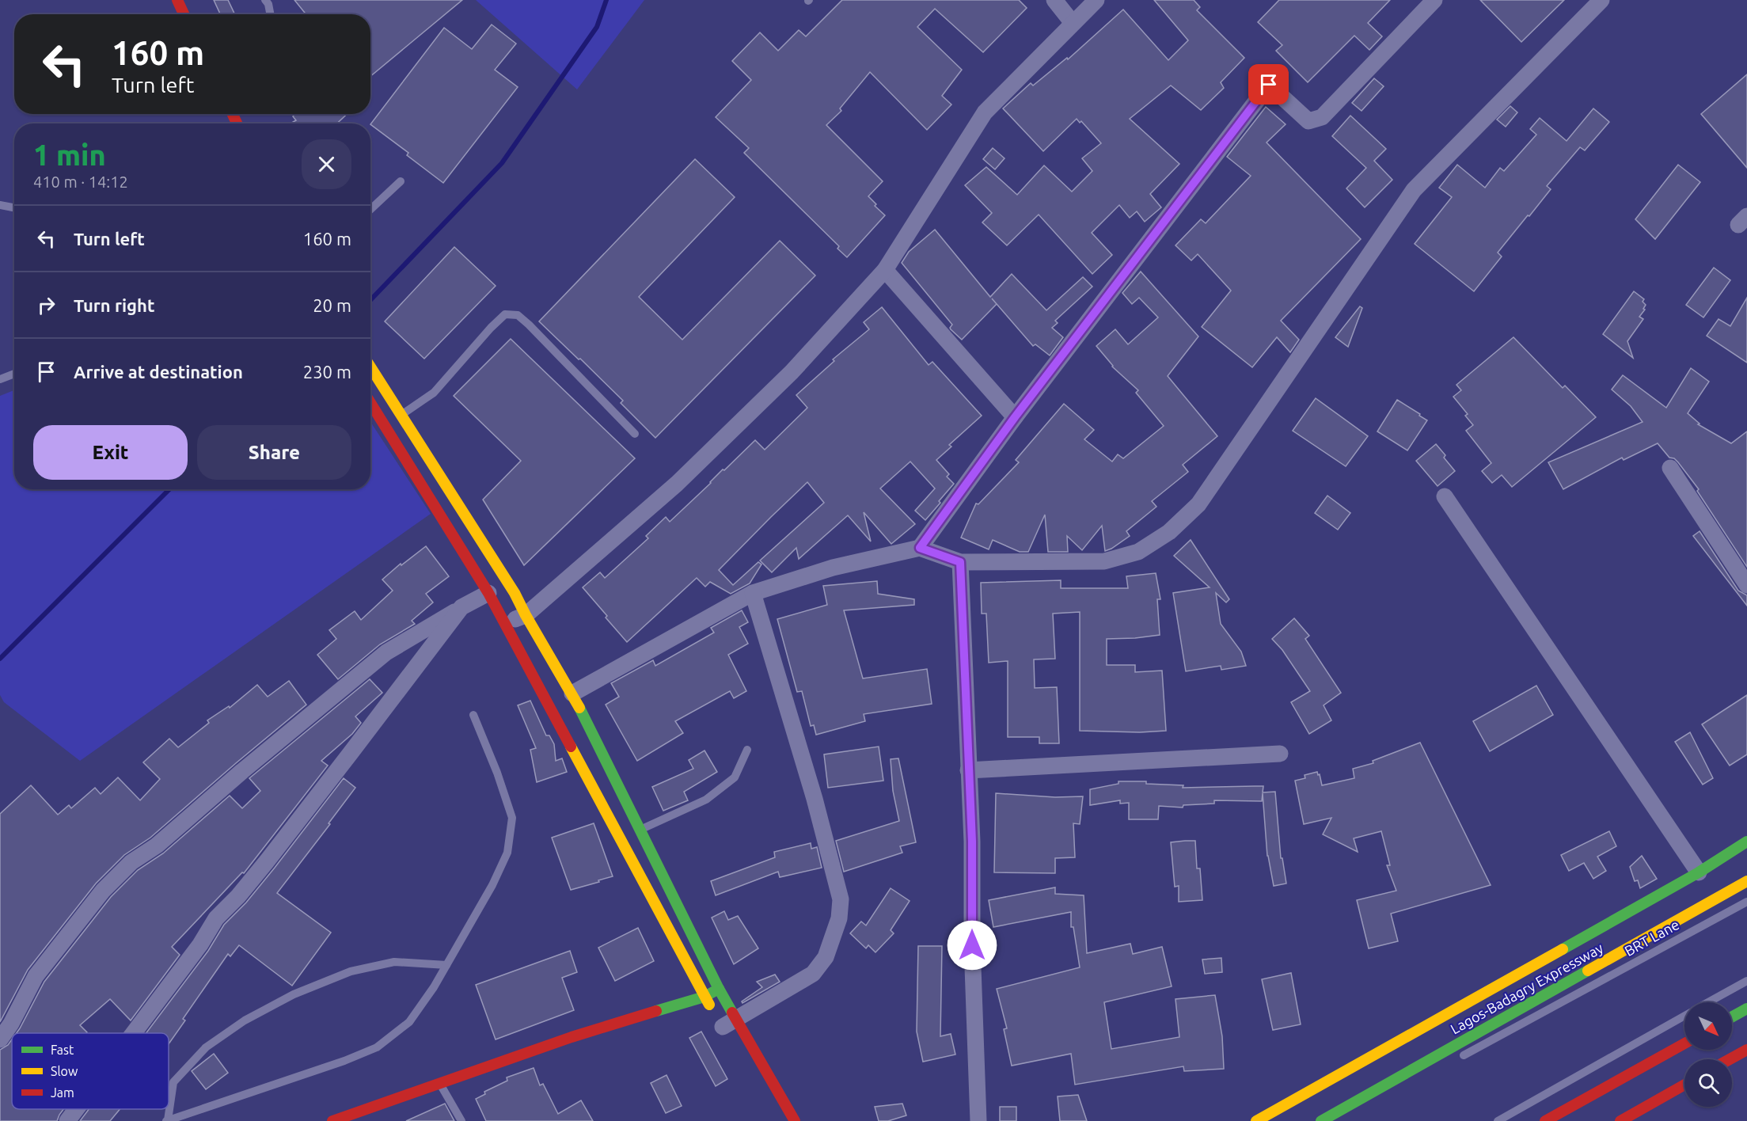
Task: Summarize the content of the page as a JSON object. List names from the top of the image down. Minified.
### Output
{"streets":{"main road":["Lagos-Badagry Expressway"],"lane":["BRT Lane"]},"legend":["Fast","Slow","Jam"],"north":"bottom right","page":{"turn":["160 m","Turn left"],"heading":["1 min","410 m · 14:12"],"list":[{"name":"Turn left","value":"160 m"},{"name":"Turn right","value":"20 m"},{"name":"Arrive at destination","value":"230 m"}],"buttons":["Exit","Share"]}}
